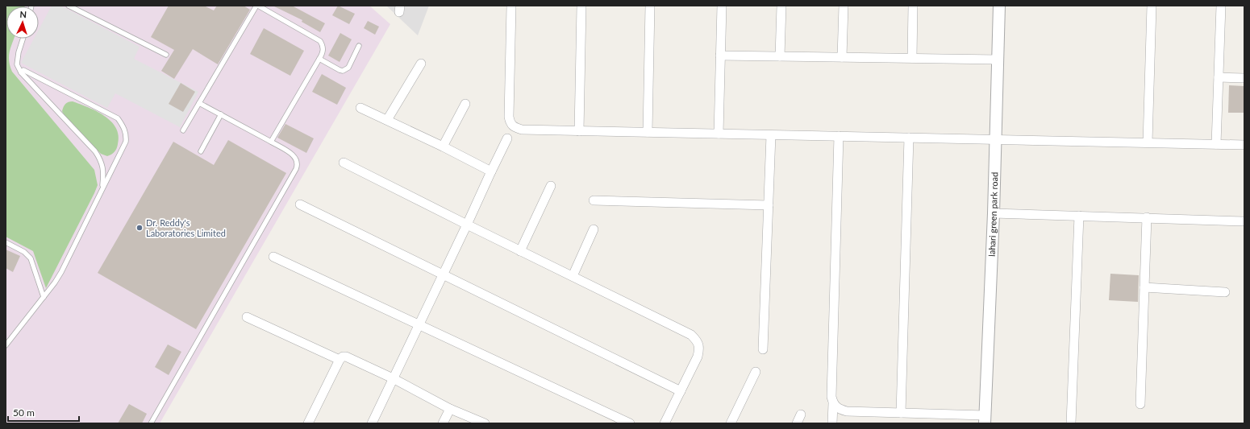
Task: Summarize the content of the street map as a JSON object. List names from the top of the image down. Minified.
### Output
{"streets":{"street":["lahari green park road"]},"places":["Dr. Reddy's Laboratories Limited"],"scale_bar":"50 m","north":"top"}
